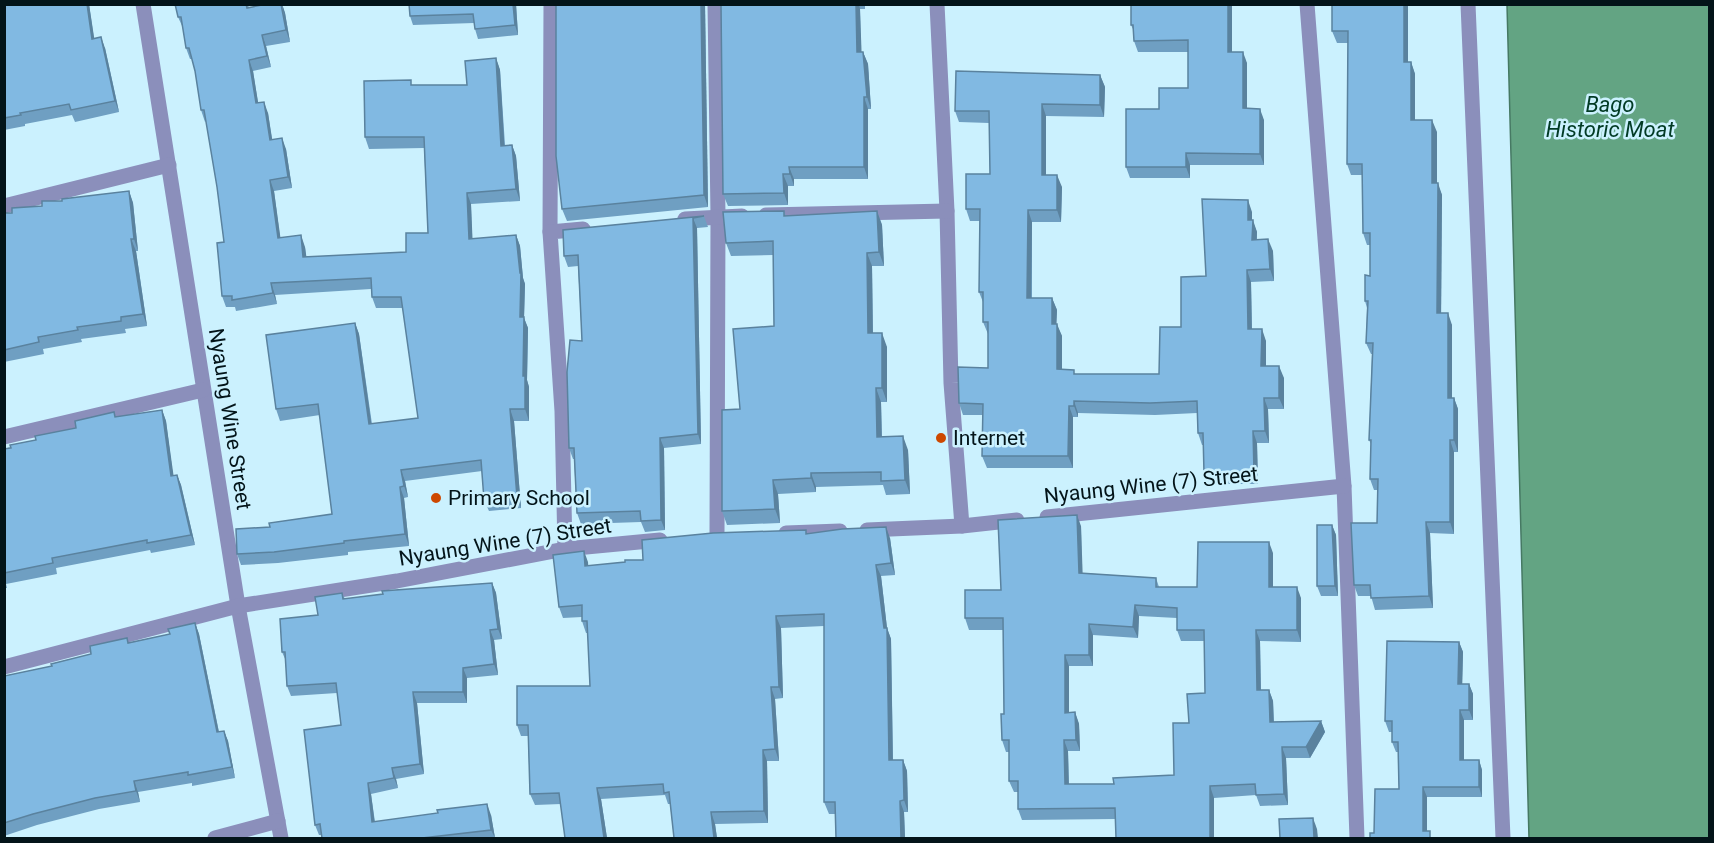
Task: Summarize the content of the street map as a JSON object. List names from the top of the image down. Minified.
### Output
{"streets":{"street":["Nyaung Wine Street","Nyaung Wine (7) Street"]},"crossings":[["Nyaung Wine Street","Nyaung Wine (7) Street"]],"water":["Bago Historic Moat"],"places":["Internet","Primary School"]}
